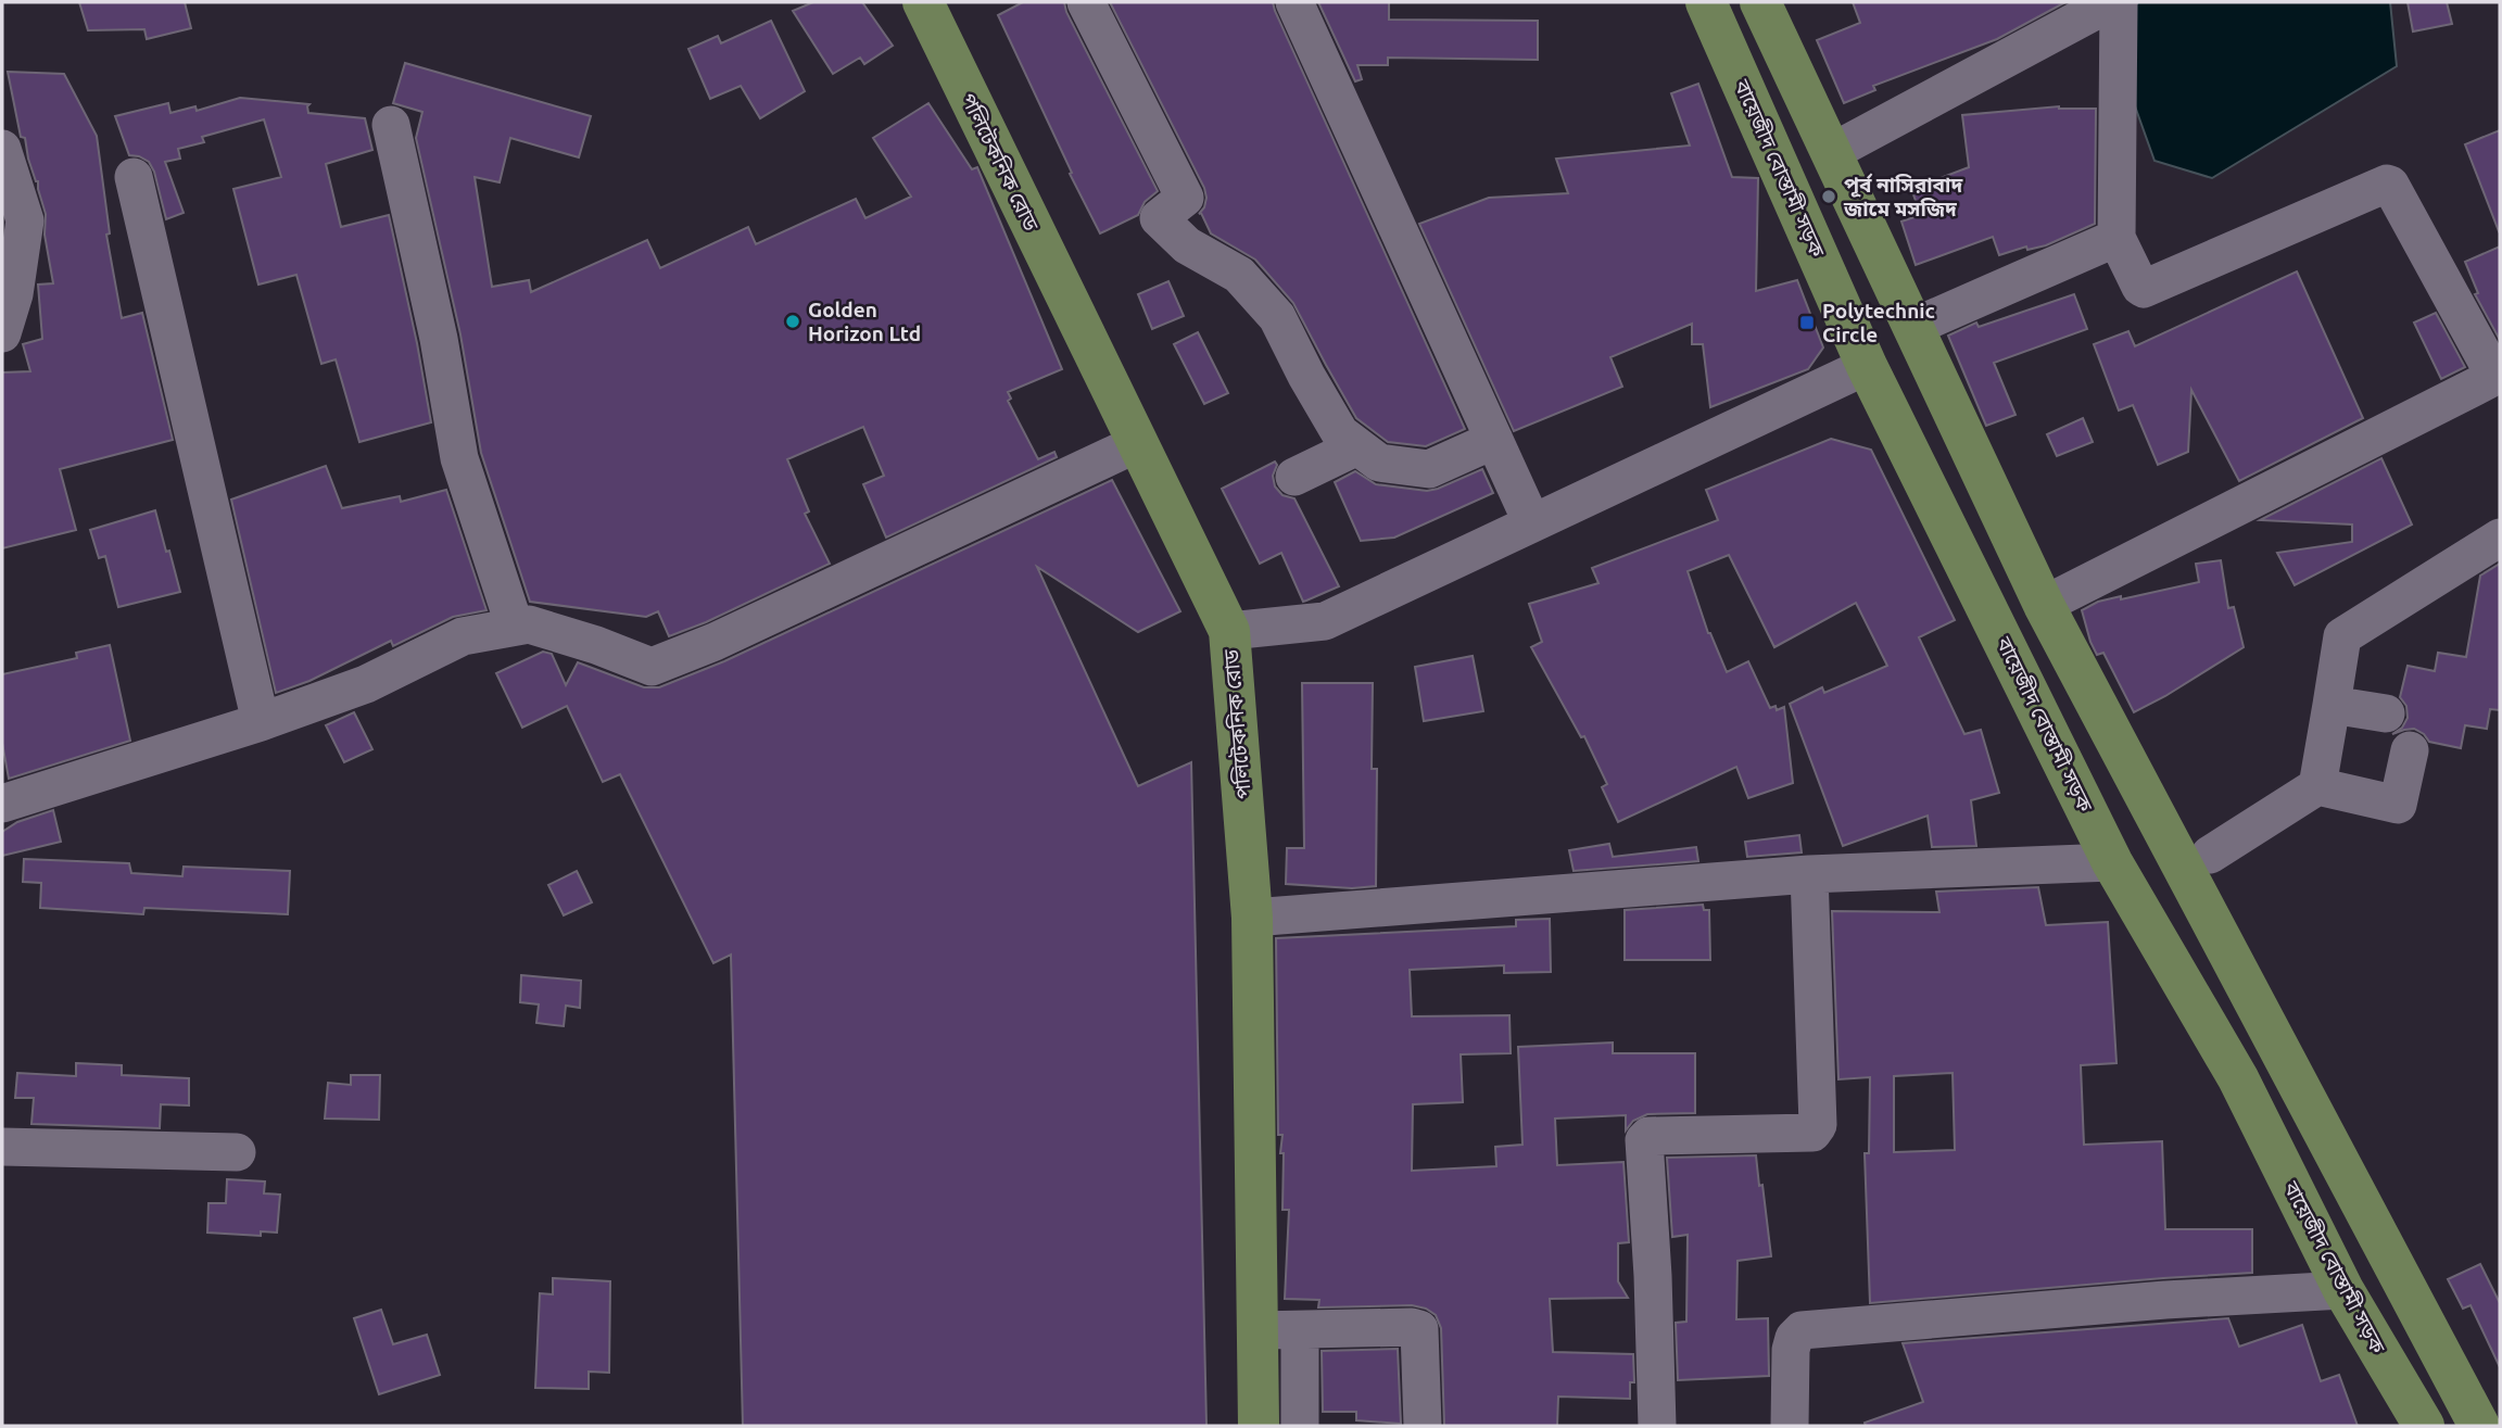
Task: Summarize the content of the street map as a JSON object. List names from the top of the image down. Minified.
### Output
{"streets":{"main road":["পলিটেকনিক রোড","বায়েজীদ বোস্তামী সড়ক"]},"places":{"other":["পূর্ব নাসিরাবাদ জামে মসজিদ","Golden Horizon Ltd"],"transit":["Polytechnic Circle"]}}
